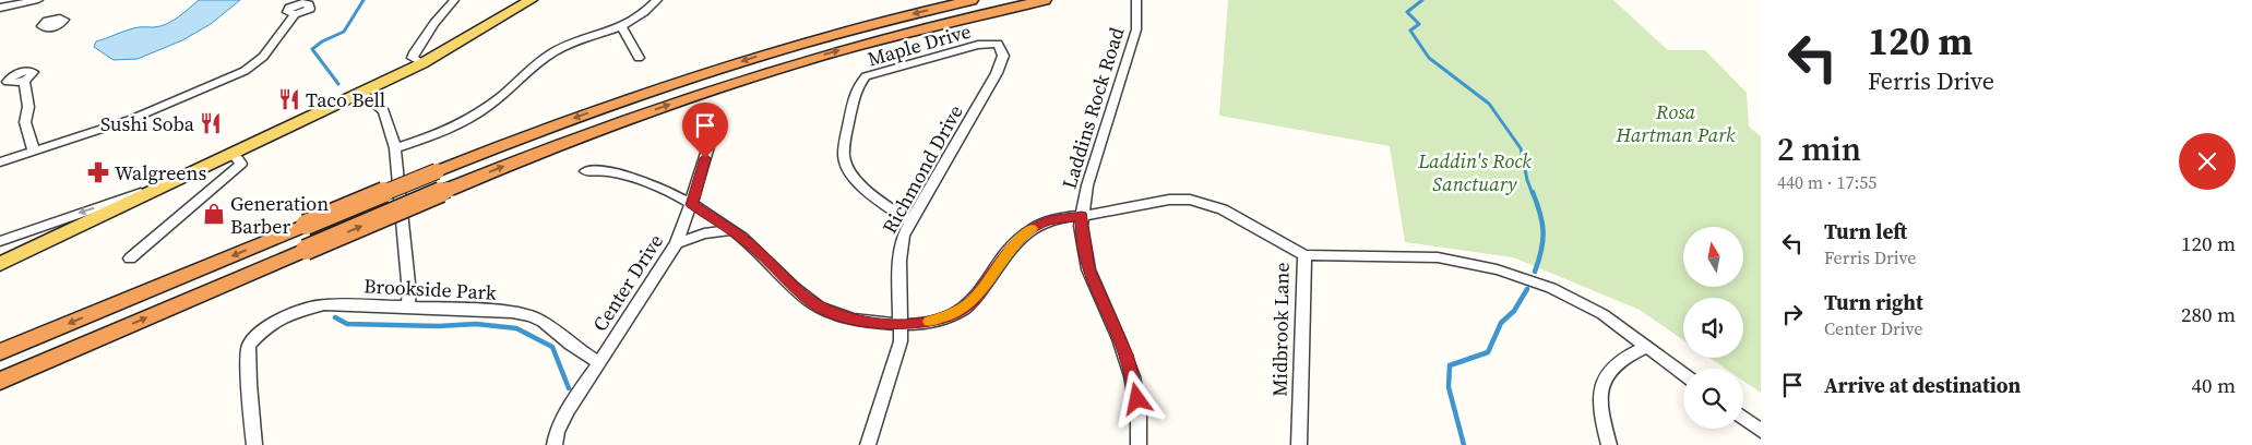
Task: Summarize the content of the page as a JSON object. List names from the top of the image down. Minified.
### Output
{"streets":{"street":["Maple Drive","Laddins Rock Road","Richmond Drive","Center Drive","Brookside Park","Midbrook Lane"]},"crossings":[["Maple Drive","Richmond Drive"],["Laddins Rock Road","Midbrook Lane"],["Richmond Drive","Midbrook Lane"],["Center Drive","Brookside Park"],["Center Drive","Midbrook Lane"]],"parks":["Rosa Hartman Park","Laddin's Rock Sanctuary"],"places":{"restaurant":["Taco Bell","Sushi Soba"],"pharmacy":["Walgreens"],"shop":["Generation Barber"]},"north":"top","page":{"turn":["120 m","Ferris Drive"],"heading":["2 min","440 m · 17:55"],"list":[{"name":"Turn left","note":"Ferris Drive","value":"120 m"},{"name":"Turn right","note":"Center Drive","value":"280 m"},{"name":"Arrive at destination","value":"40 m"}]}}
